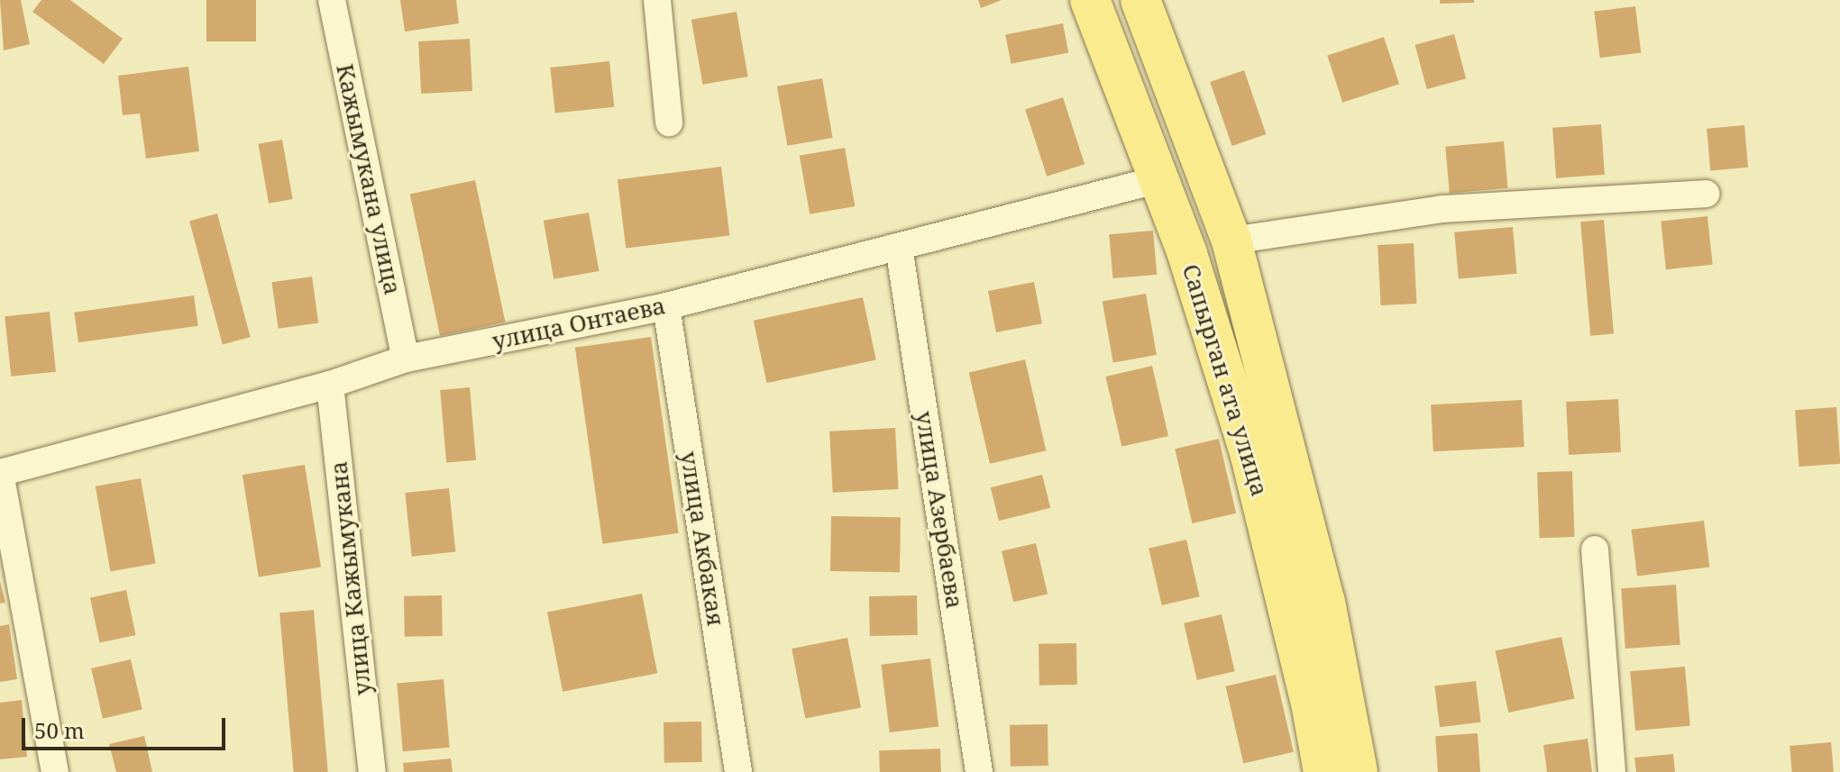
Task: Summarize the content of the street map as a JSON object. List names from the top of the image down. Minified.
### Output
{"streets":{"main road":["Сапырган ата улица"],"street":["Кажымукана улица","улица Онтаева","улица Азербаева","улица Акбакая","улица Кажымукана"]},"crossings":[["Кажымукана улица","улица Онтаева"],["улица Онтаева","Сапырган ата улица"],["улица Онтаева","улица Азербаева"],["улица Онтаева","улица Акбакая"],["улица Онтаева","улица Кажымукана"]],"scale_bar":"50 m"}
